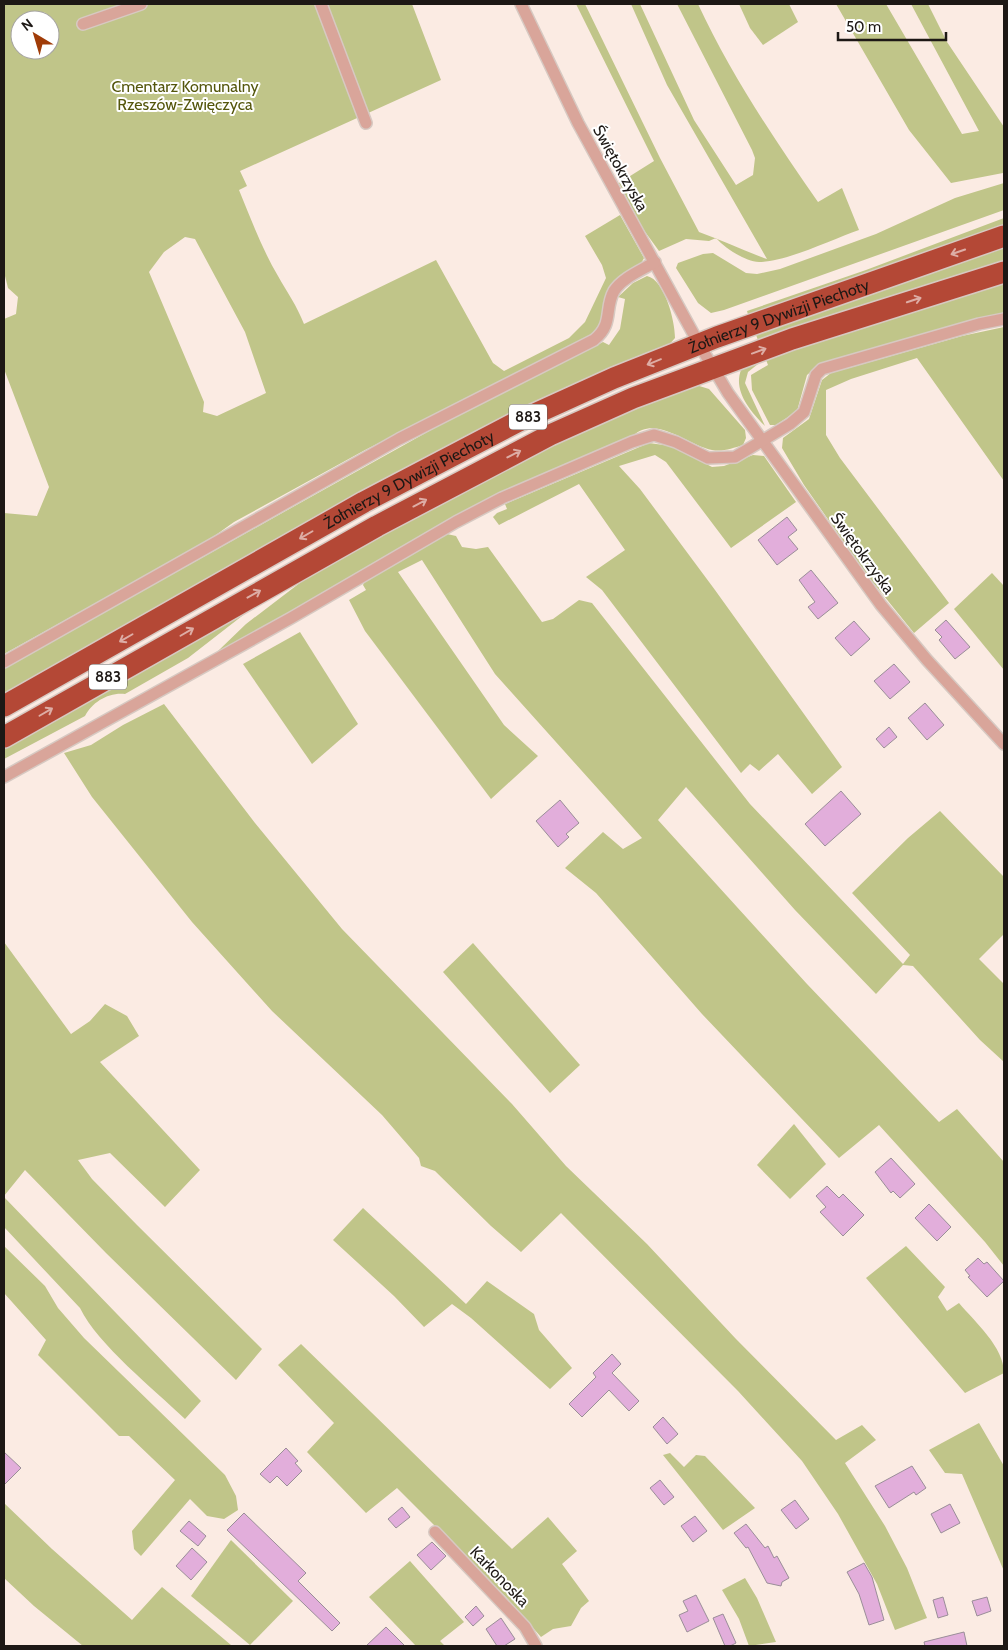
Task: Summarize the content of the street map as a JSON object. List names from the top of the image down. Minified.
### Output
{"streets":{"highway":["Żołnierzy 9 Dywizji Piechoty","883"],"street":["Świętokrzyska","Karkonoska"]},"crossings":[["Świętokrzyska","Żołnierzy 9 Dywizji Piechoty"]],"parks":["Cmentarz Komunalny Rzeszów-Zwięczyca"],"scale_bar":"50 m","north":"top left"}
